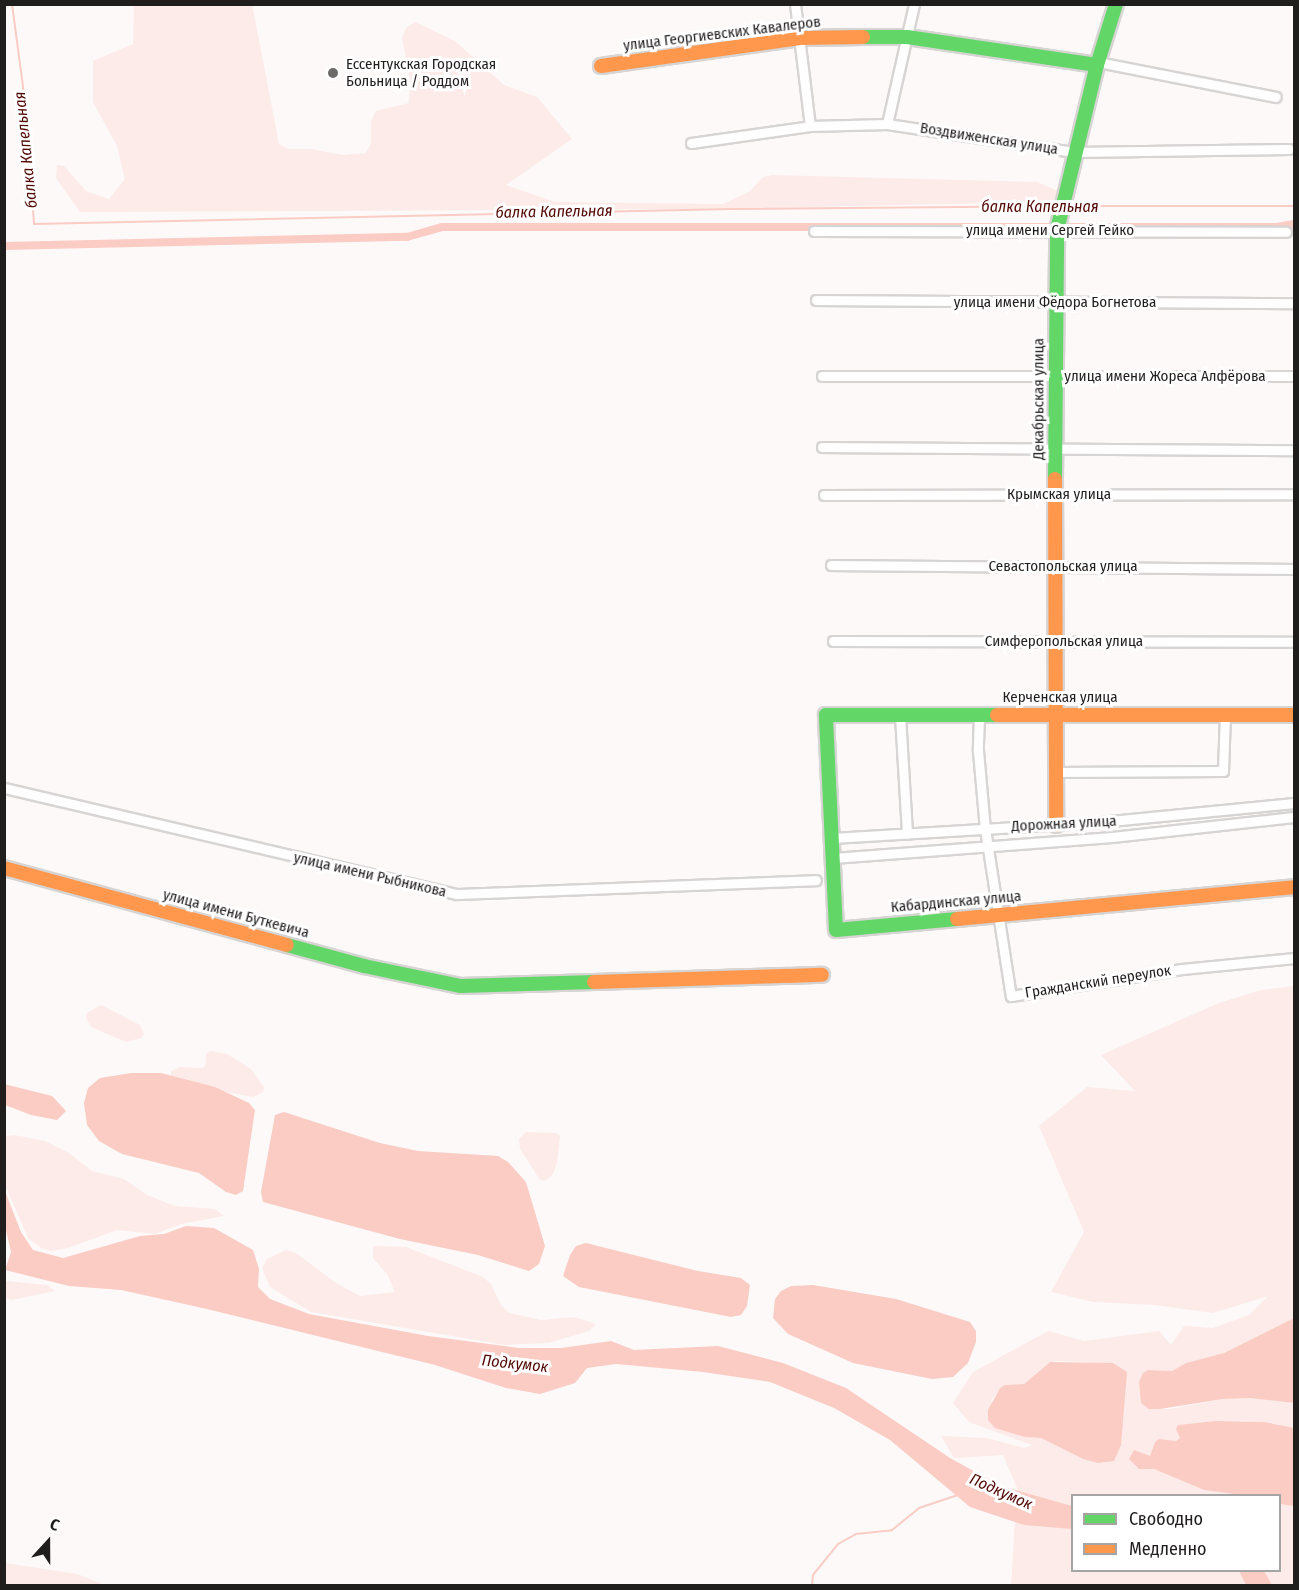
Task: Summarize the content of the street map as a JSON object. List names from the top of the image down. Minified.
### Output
{"streets":{"street":["улица Георгиевских Кавалеров","Воздвиженская улица","улица имени Сергей Гейко","улица имени Фёдора Богнетова","улица имени Жореса Алфёрова","Декабрьская улица","Крымская улица","Севастопольская улица","Симферопольская улица","Керченская улица","Дорожная улица","улица имени Рыбникова","Кабардинская улица","улица имени Буткевича","Гражданский переулок"]},"crossings":[["Воздвиженская улица","Декабрьская улица"],["улица имени Сергей Гейко","Декабрьская улица"],["улица имени Фёдора Богнетова","Декабрьская улица"],["улица имени Жореса Алфёрова","Декабрьская улица"],["Декабрьская улица","Крымская улица"],["Декабрьская улица","Севастопольская улица"],["Декабрьская улица","Симферопольская улица"],["Декабрьская улица","Керченская улица"],["Декабрьская улица","Дорожная улица"],["Керченская улица","Кабардинская улица"],["Керченская улица","Гражданский переулок"],["Дорожная улица","Кабардинская улица"],["Дорожная улица","Гражданский переулок"],["Кабардинская улица","Гражданский переулок"]],"water":["балка Капельная","Подкумок"],"places":["Ессентукская Городская Больница / Роддом"],"legend":["Свободно","Медленно"],"north":"top"}
